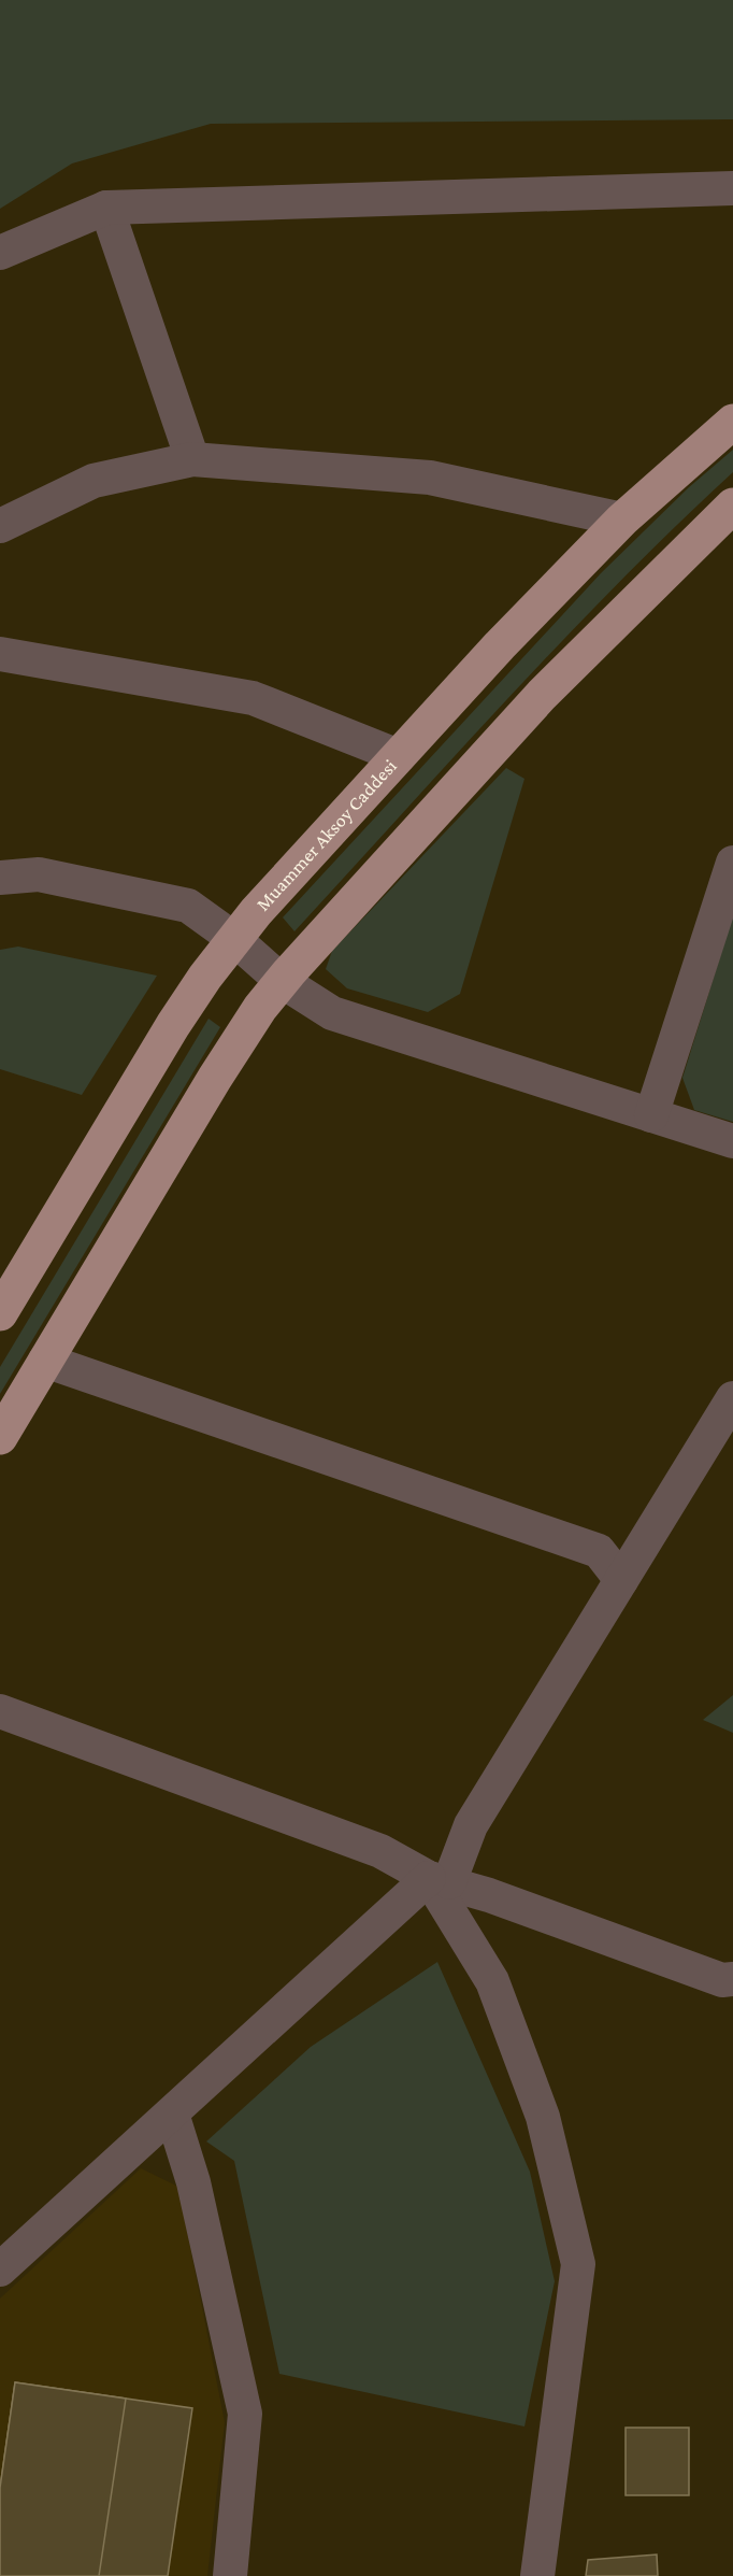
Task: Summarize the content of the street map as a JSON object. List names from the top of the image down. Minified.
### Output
{"streets":{"main road":["Muammer Aksoy Caddesi"]}}
